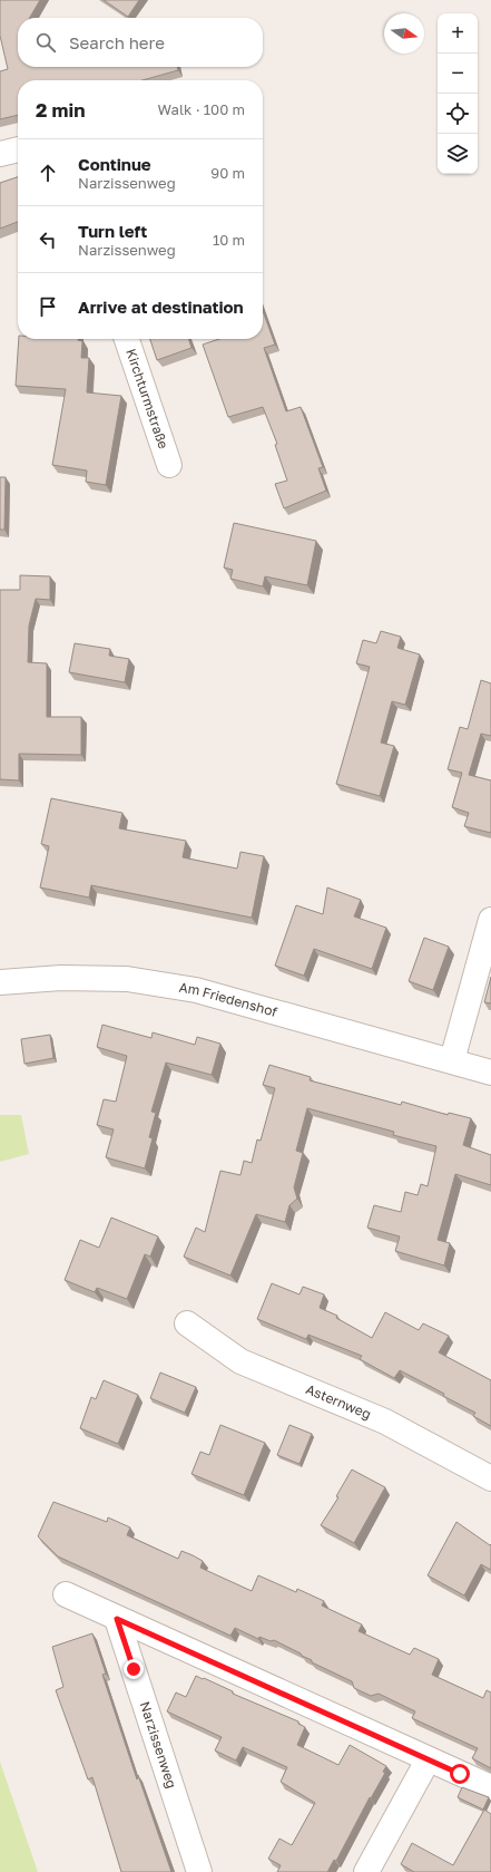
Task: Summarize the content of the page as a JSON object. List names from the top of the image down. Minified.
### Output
{"streets":{"street":["Kirchturmstraße","Am Friedenshof","Asternweg","Narzissenweg"]},"north":"right","page":{"map_buttons":["+","−"],"search":"Search here","heading":["2 min","Walk · 100 m"],"list":[["Continue","Narzissenweg","90 m"],["Turn left","Narzissenweg","10 m"],"Arrive at destination"]}}
